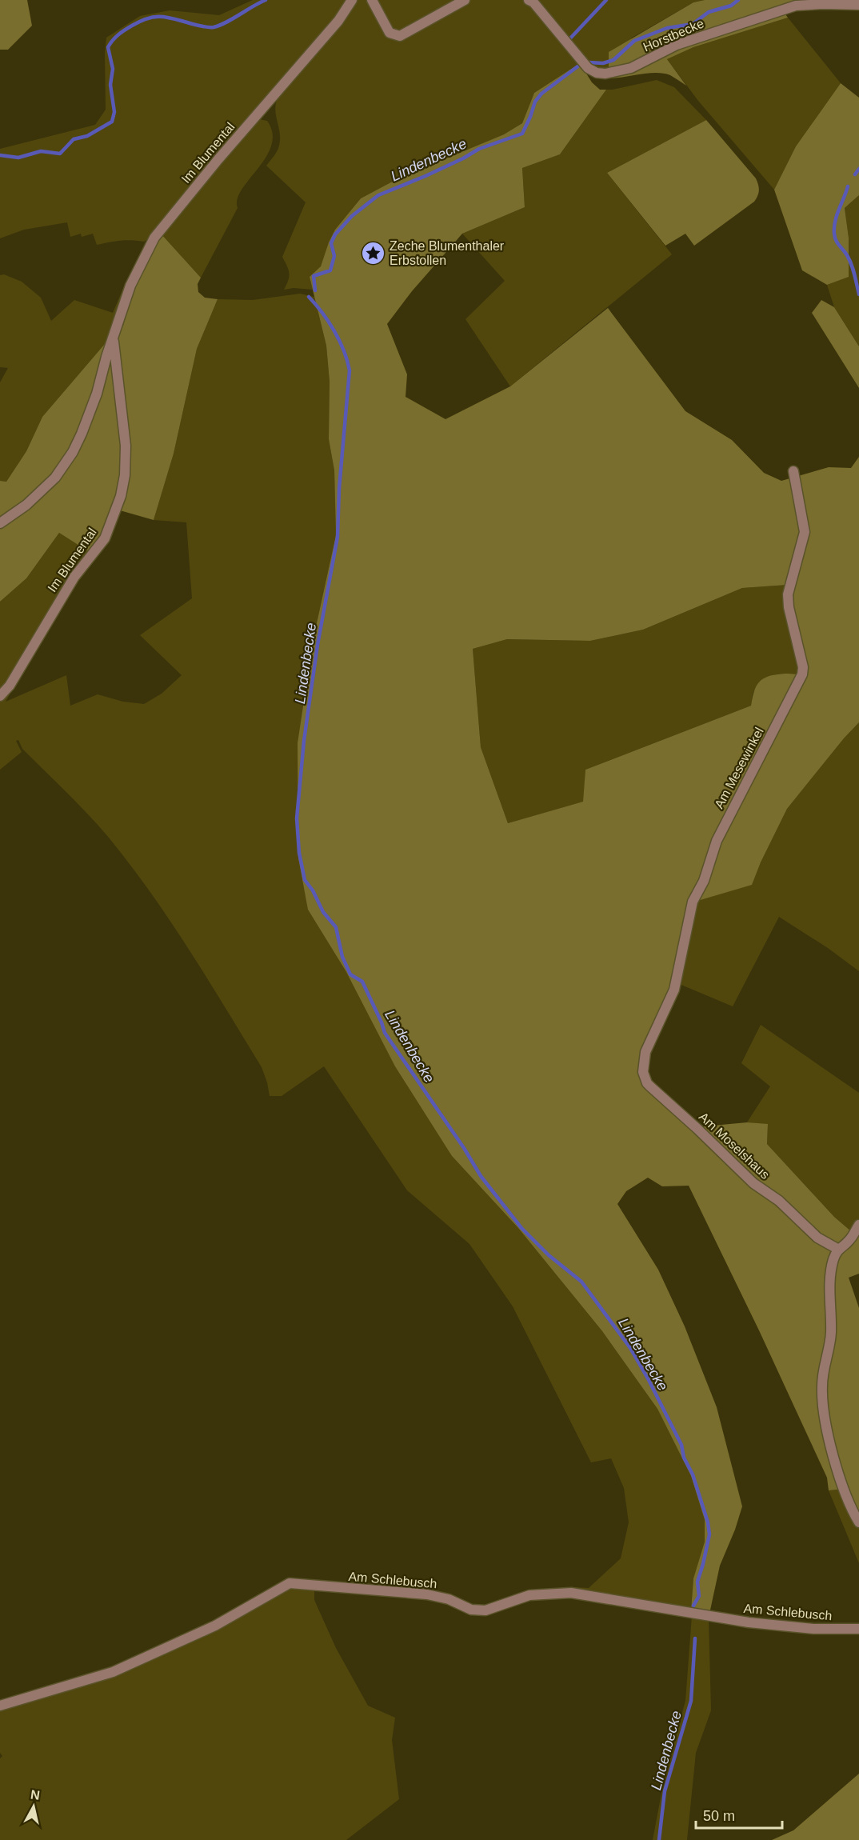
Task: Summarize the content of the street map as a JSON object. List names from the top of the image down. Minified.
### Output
{"streets":{"street":["Horstbecke","Im Blumental","Am Mesewinkel","Am Moselshaus","Am Schlebusch"]},"crossings":[["Am Mesewinkel","Am Moselshaus"]],"water":["Lindenbecke"],"places":{"place":["Zeche Blumenthaler Erbstollen"]},"scale_bar":"50 m","north":"top"}
